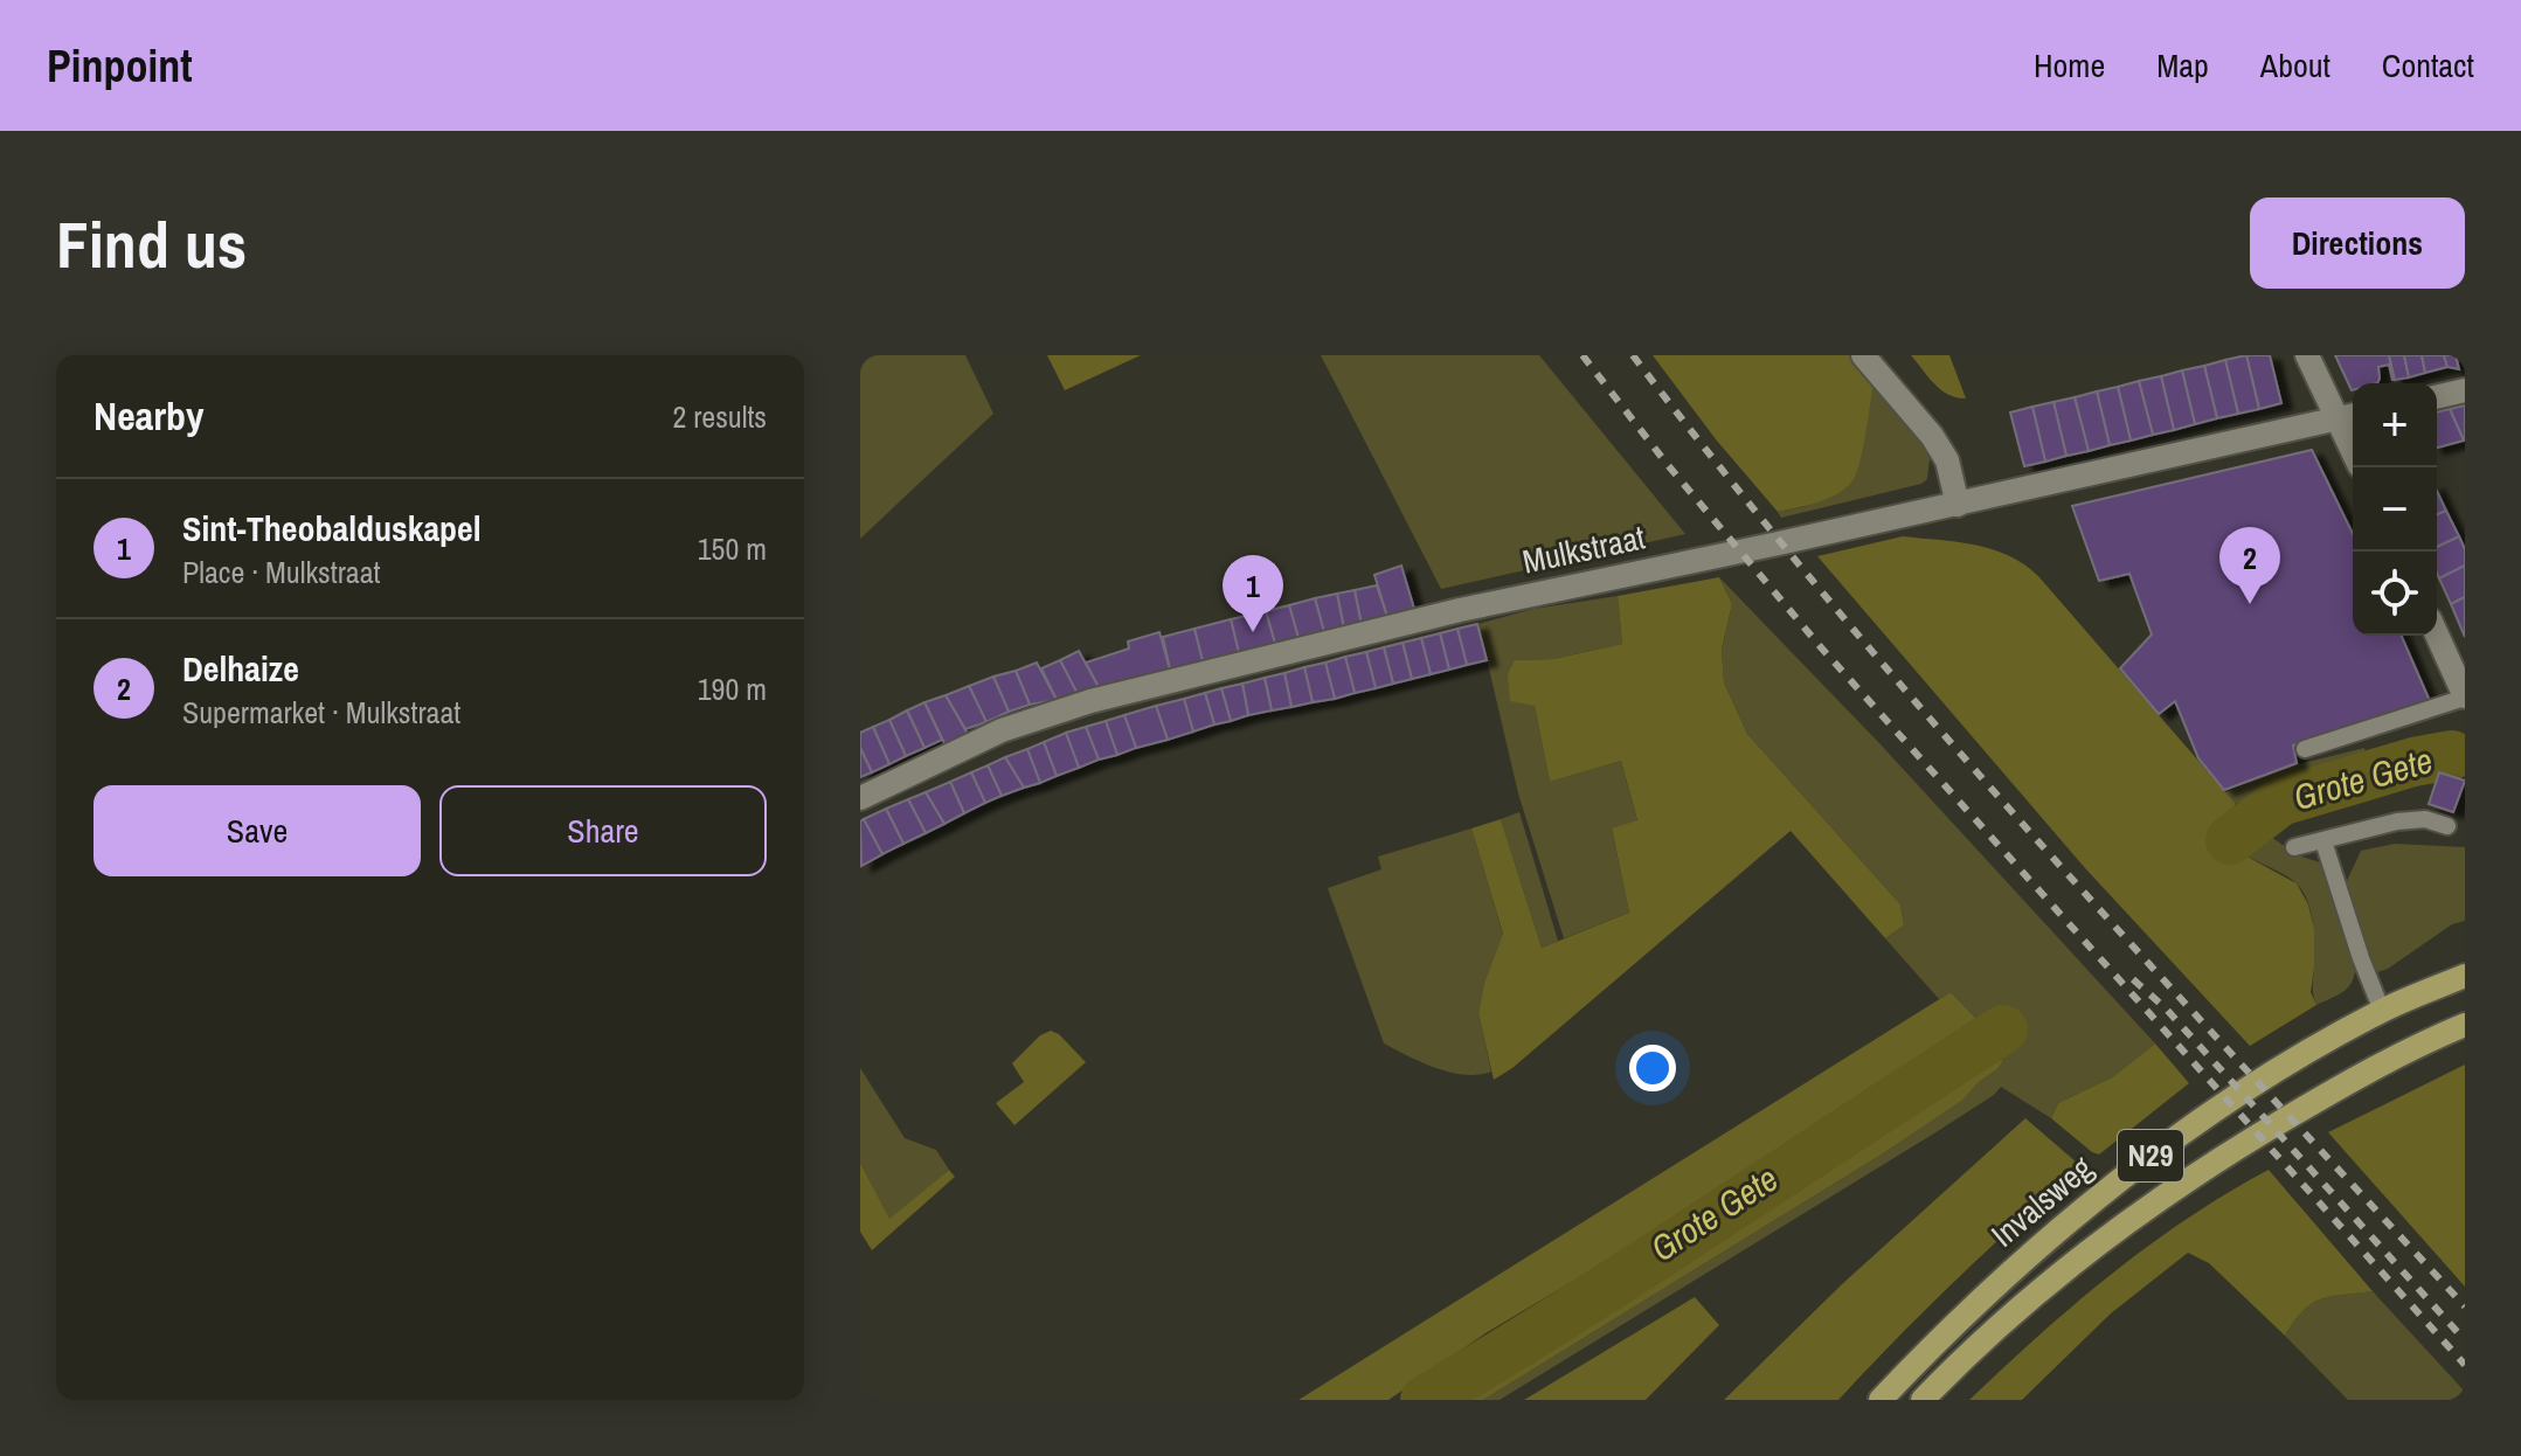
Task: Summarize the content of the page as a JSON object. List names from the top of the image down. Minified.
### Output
{"streets":{"main road":["N29","Invalsweg"],"street":["Mulkstraat"]},"water":["Grote Gete"],"page":{"header":"Pinpoint","nav":["Home","Map","About","Contact"],"buttons":["Directions",["Save","Share"]],"title":"Find us","heading":["Nearby","2 results"],"map_buttons":["+","−"],"list":[{"mark":"1","name":"Sint-Theobalduskapel","note":"Place · Mulkstraat","value":"150 m"},{"mark":"2","name":"Delhaize","note":"Supermarket · Mulkstraat","value":"190 m"}],"pins":["2","1"]}}
